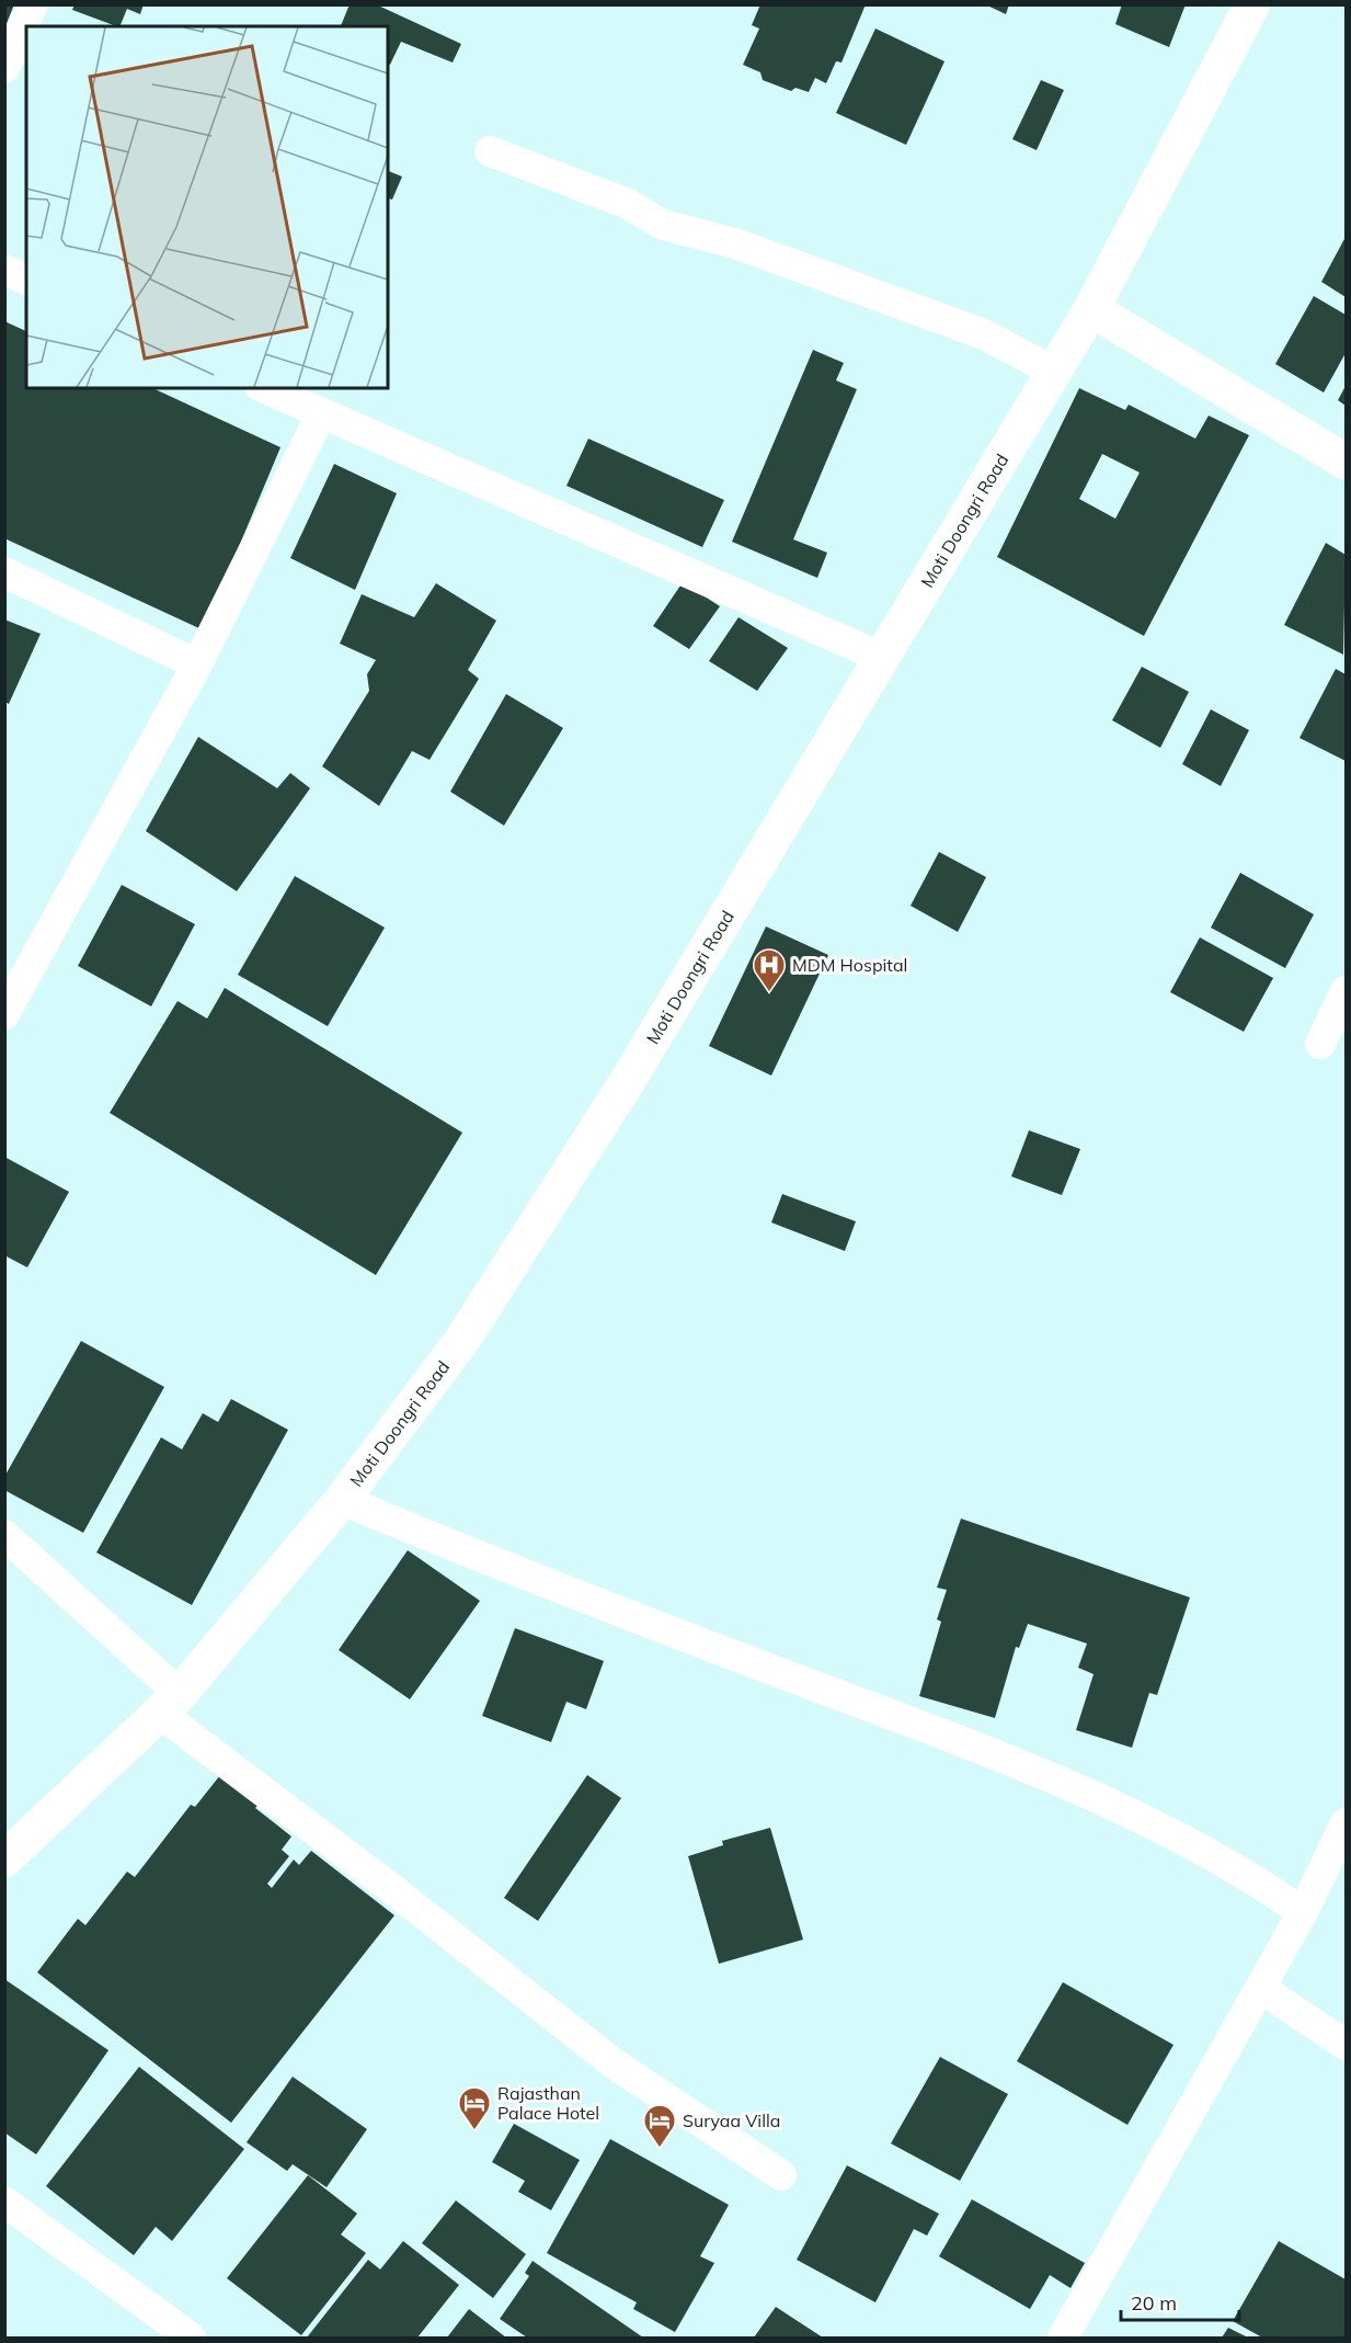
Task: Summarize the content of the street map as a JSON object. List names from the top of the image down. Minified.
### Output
{"streets":{"street":["Moti Doongri Road"]},"places":{"hospital":["MDM Hospital"],"hotel":["Rajasthan Palace Hotel","Suryaa Villa"]},"scale_bar":"20 m"}
